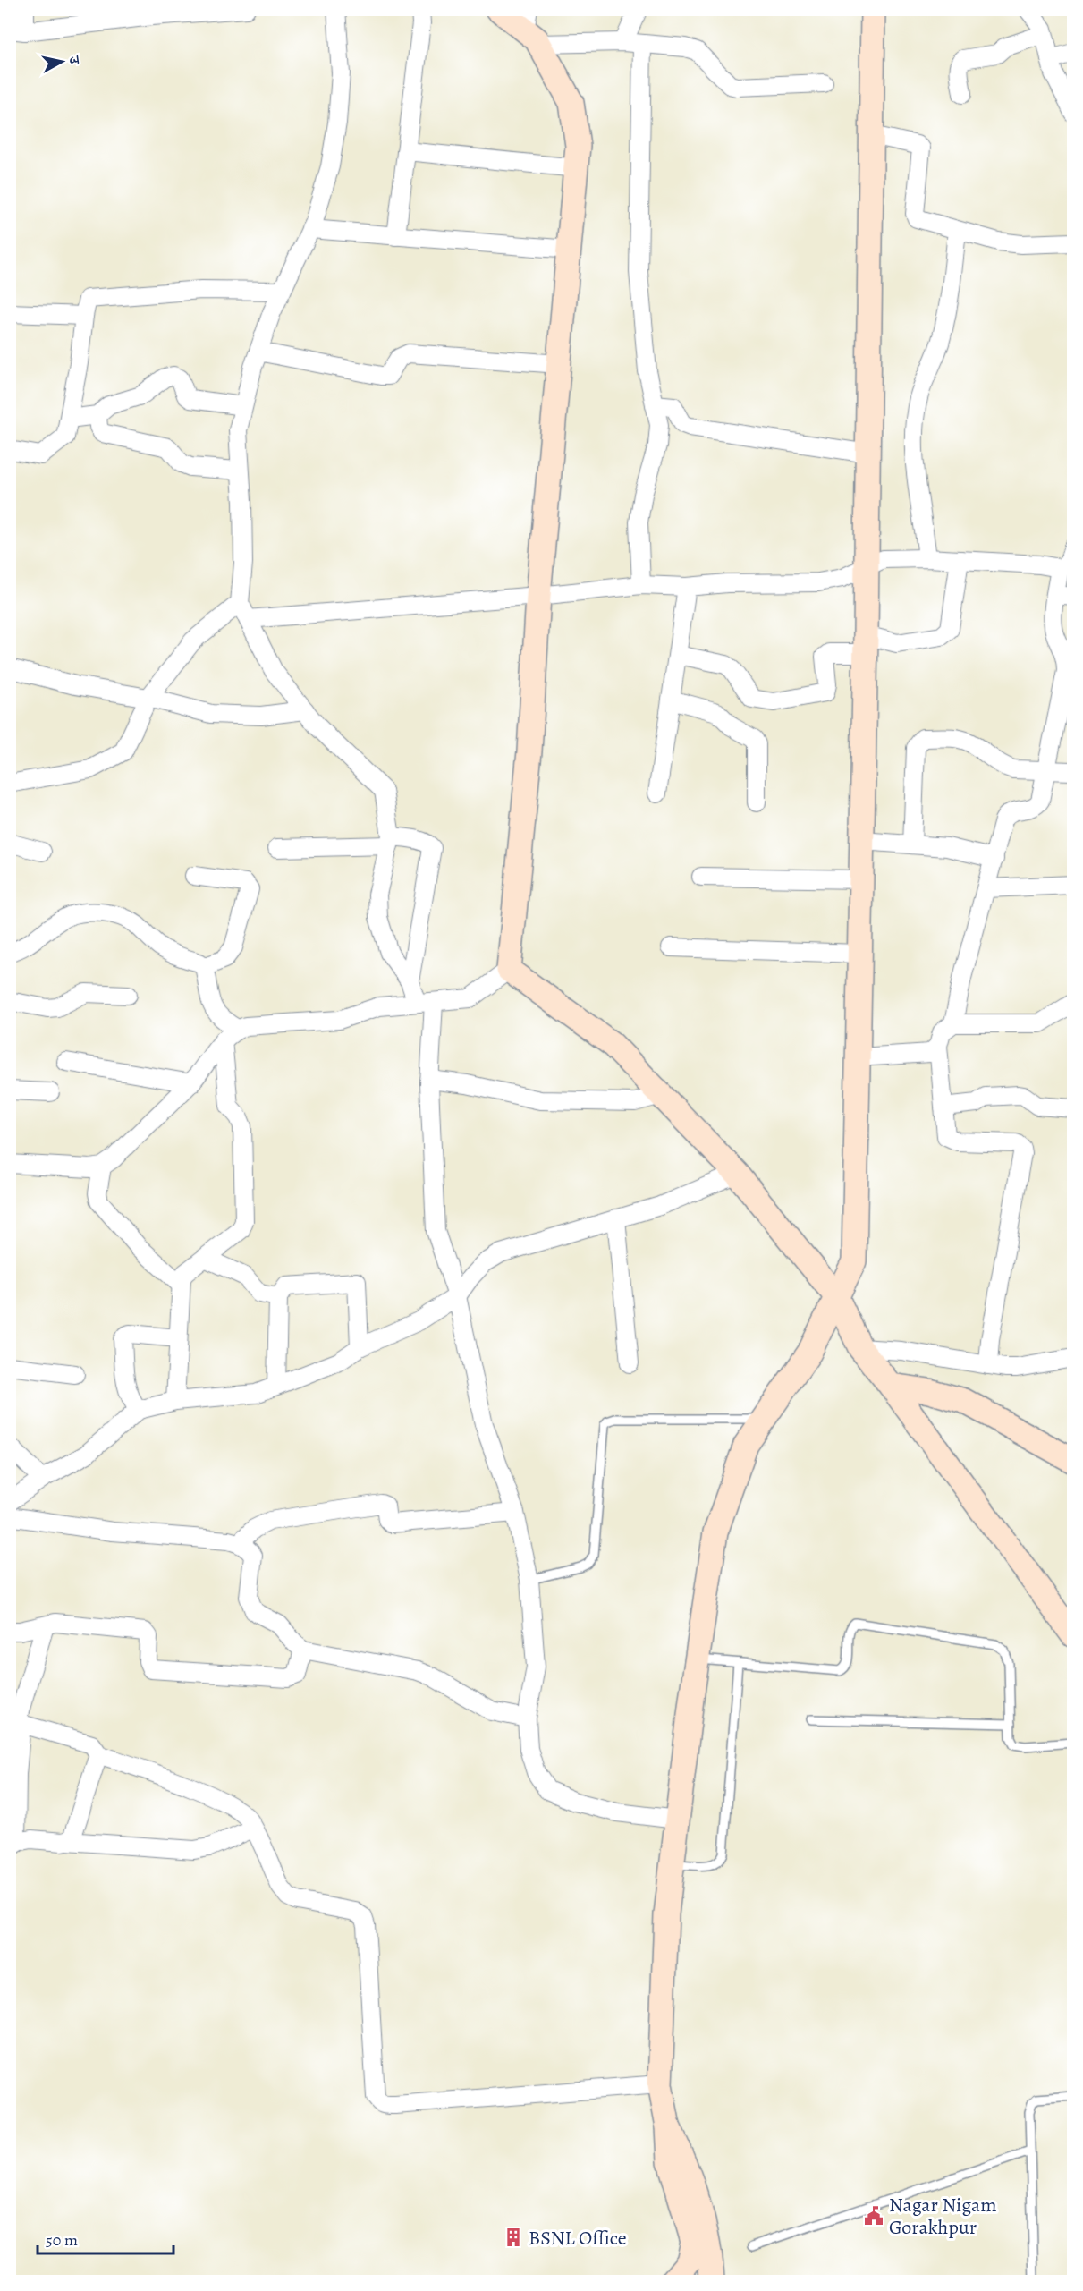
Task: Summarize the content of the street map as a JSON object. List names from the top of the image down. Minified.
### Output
{"places":{"public building":["Nagar Nigam Gorakhpur"],"building":["BSNL Office"]},"scale_bar":"50 m","north":"right"}
